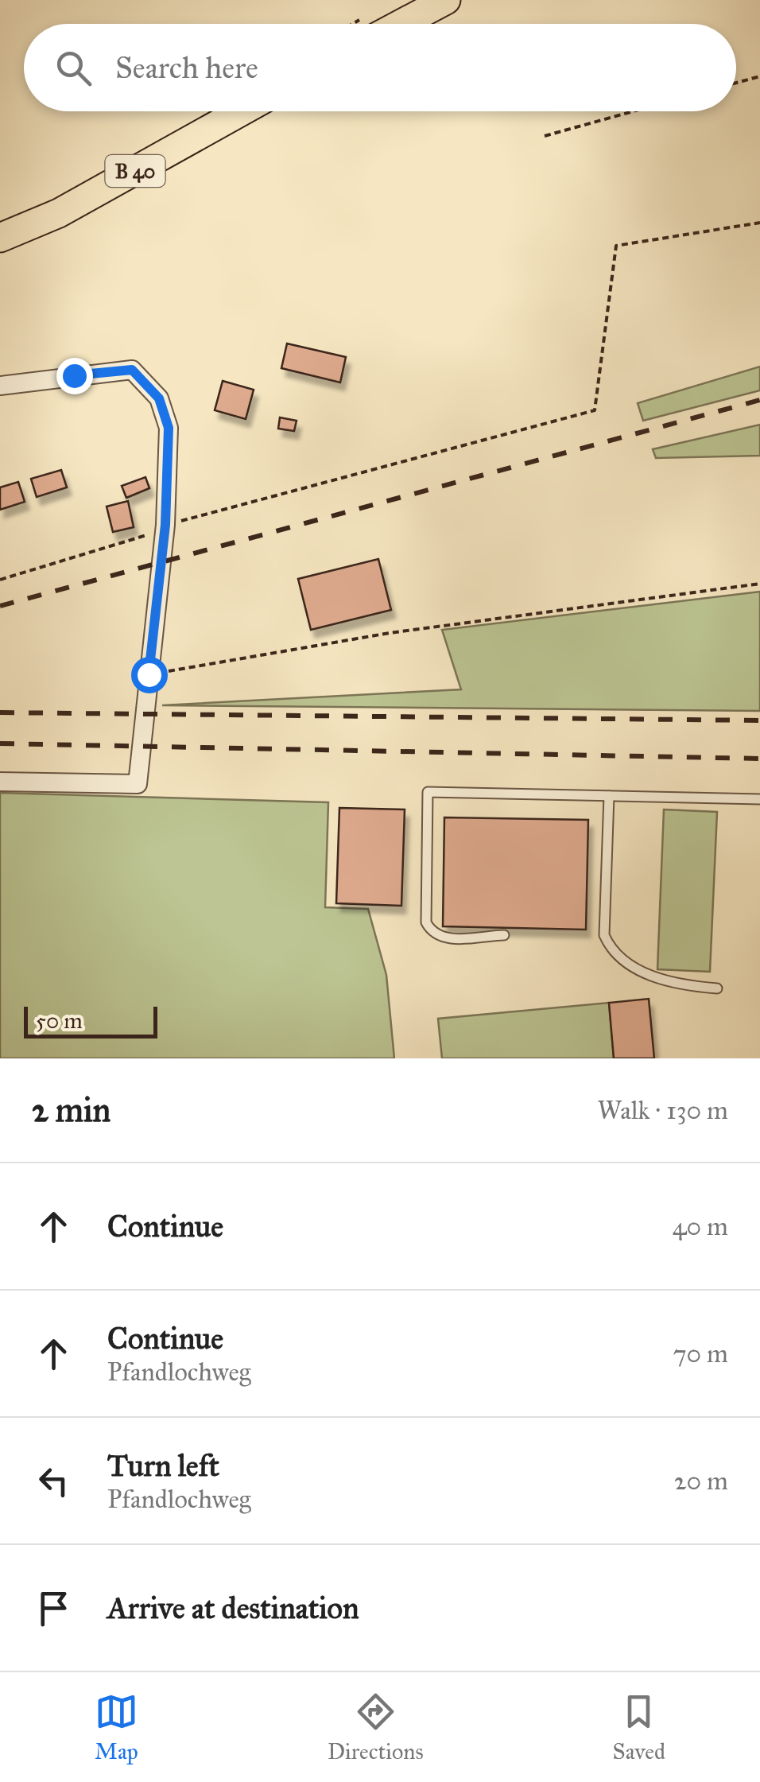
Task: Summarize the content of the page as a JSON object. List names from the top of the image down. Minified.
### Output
{"streets":{"main road":["B 40"]},"scale_bar":"50 m","page":{"search":"Search here","scale":"50 m","heading":["2 min","Walk · 130 m"],"list":[["Continue","40 m"],["Continue","Pfandlochweg","70 m"],["Turn left","Pfandlochweg","20 m"],"Arrive at destination"],"nav":["Map","Directions","Saved"]}}
